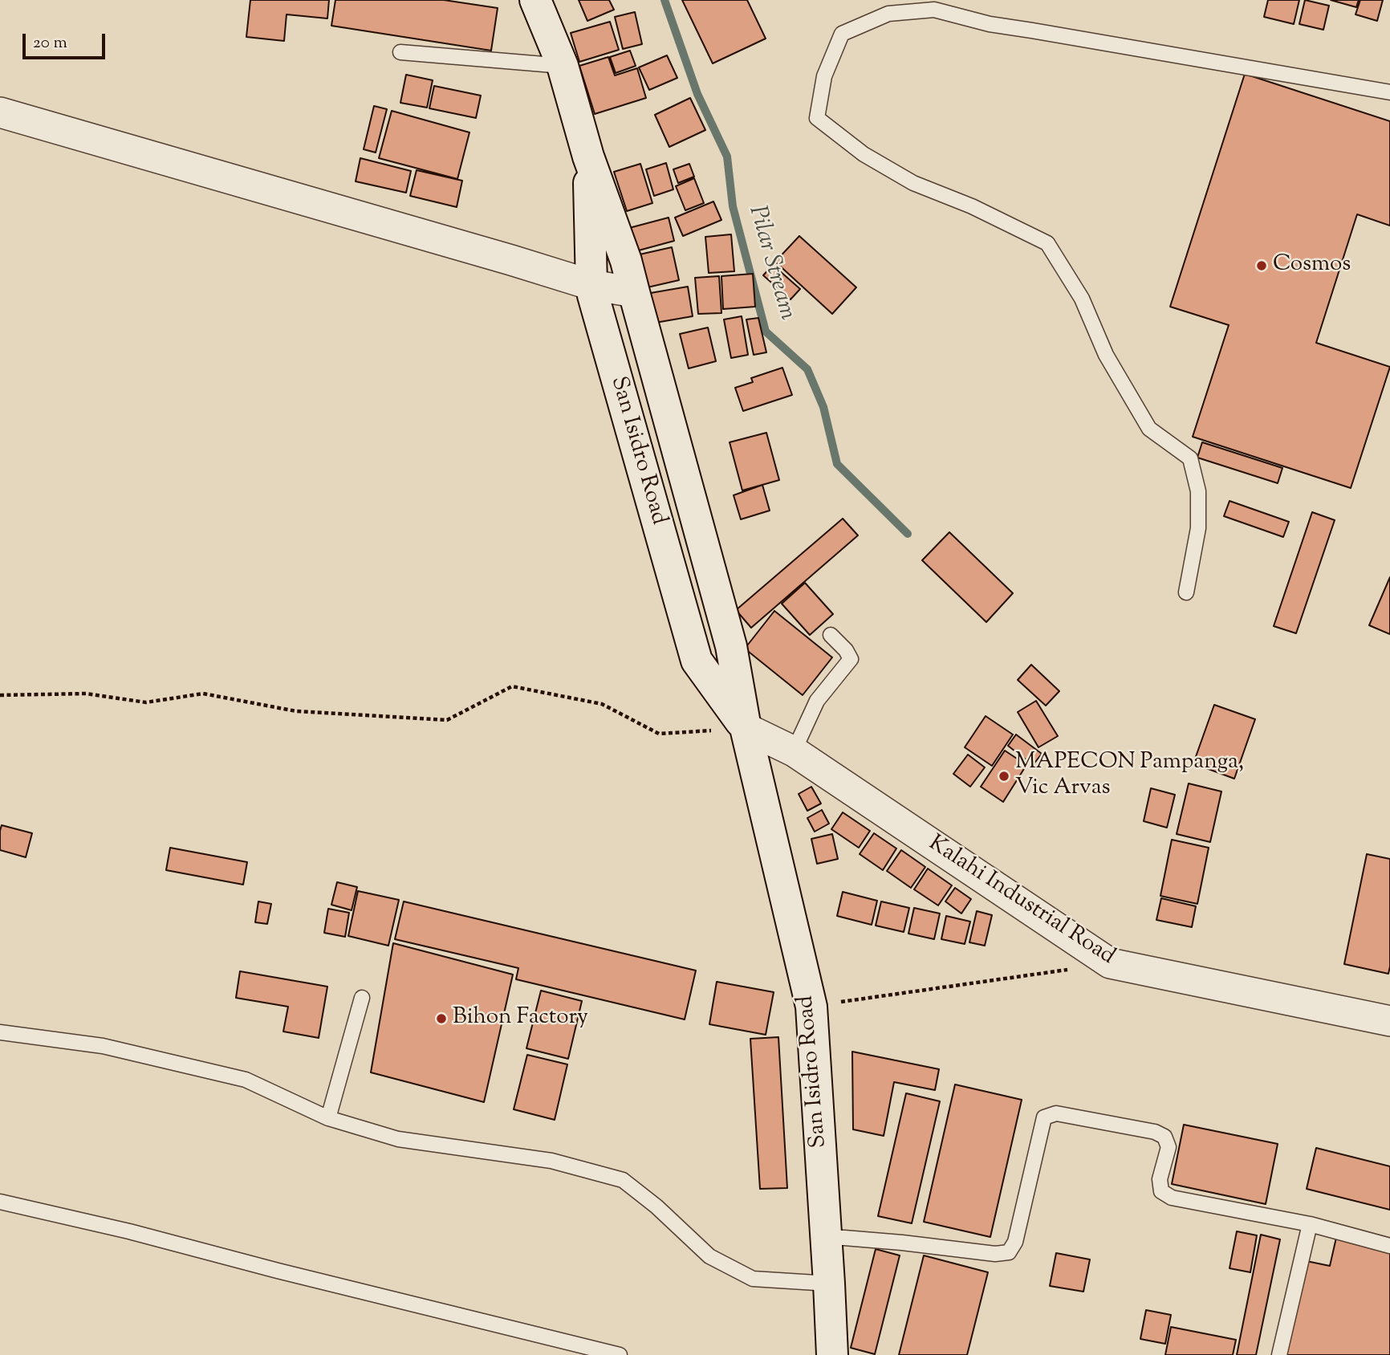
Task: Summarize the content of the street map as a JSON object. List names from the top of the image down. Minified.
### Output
{"streets":{"main road":["San Isidro Road"],"street":["Kalahi Industrial Road"]},"crossings":[["San Isidro Road","Kalahi Industrial Road"]],"water":["Pilar Stream"],"places":["Cosmos","MAPECON Pampanga, Vic Arvas","Bihon Factory"],"scale_bar":"20 m"}
